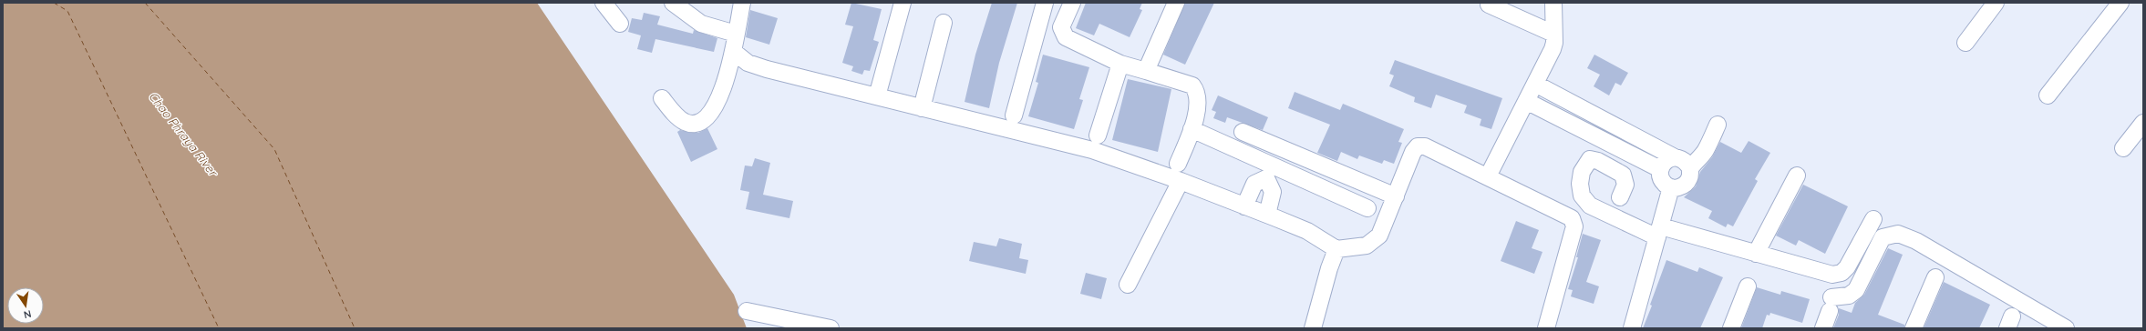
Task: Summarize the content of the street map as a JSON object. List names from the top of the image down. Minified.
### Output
{"water":["Chao Phraya River"],"north":"bottom"}
